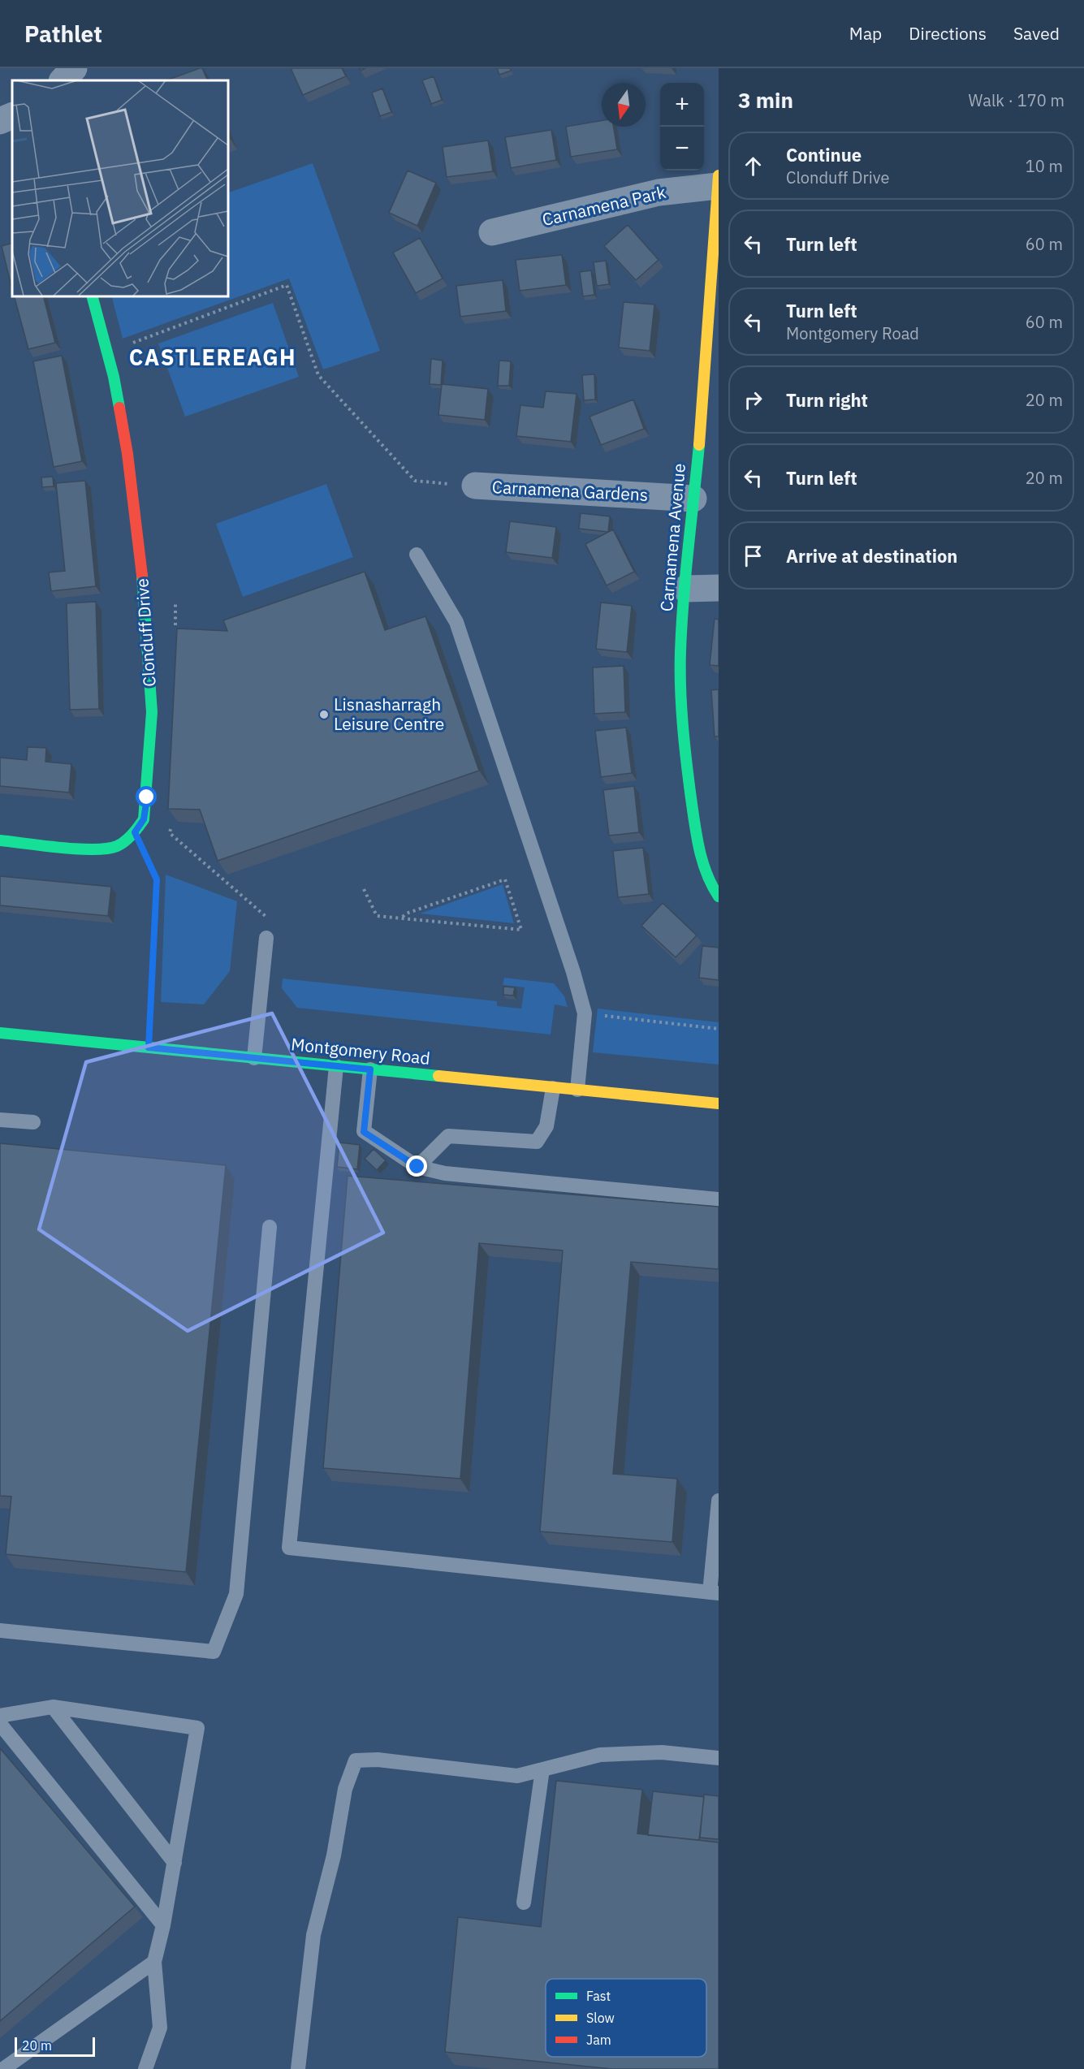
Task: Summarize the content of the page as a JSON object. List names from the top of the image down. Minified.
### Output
{"streets":{"street":["Carnamena Park","Carnamena Gardens","Carnamena Avenue","Clonduff Drive","Montgomery Road"]},"crossings":[["Carnamena Park","Carnamena Avenue"],["Carnamena Gardens","Carnamena Avenue"]],"districts":["CASTLEREAGH"],"places":["Lisnasharragh Leisure Centre"],"legend":["Fast","Slow","Jam"],"scale_bar":"20 m","north":"bottom","page":{"header":"Pathlet","nav":["Map","Directions","Saved"],"heading":["3 min","Walk · 170 m"],"map_buttons":["+","−"],"list":[["Continue","Clonduff Drive","10 m"],["Turn left","60 m"],["Turn left","Montgomery Road","60 m"],["Turn right","20 m"],["Turn left","20 m"],"Arrive at destination"],"scale":"20 m"}}
